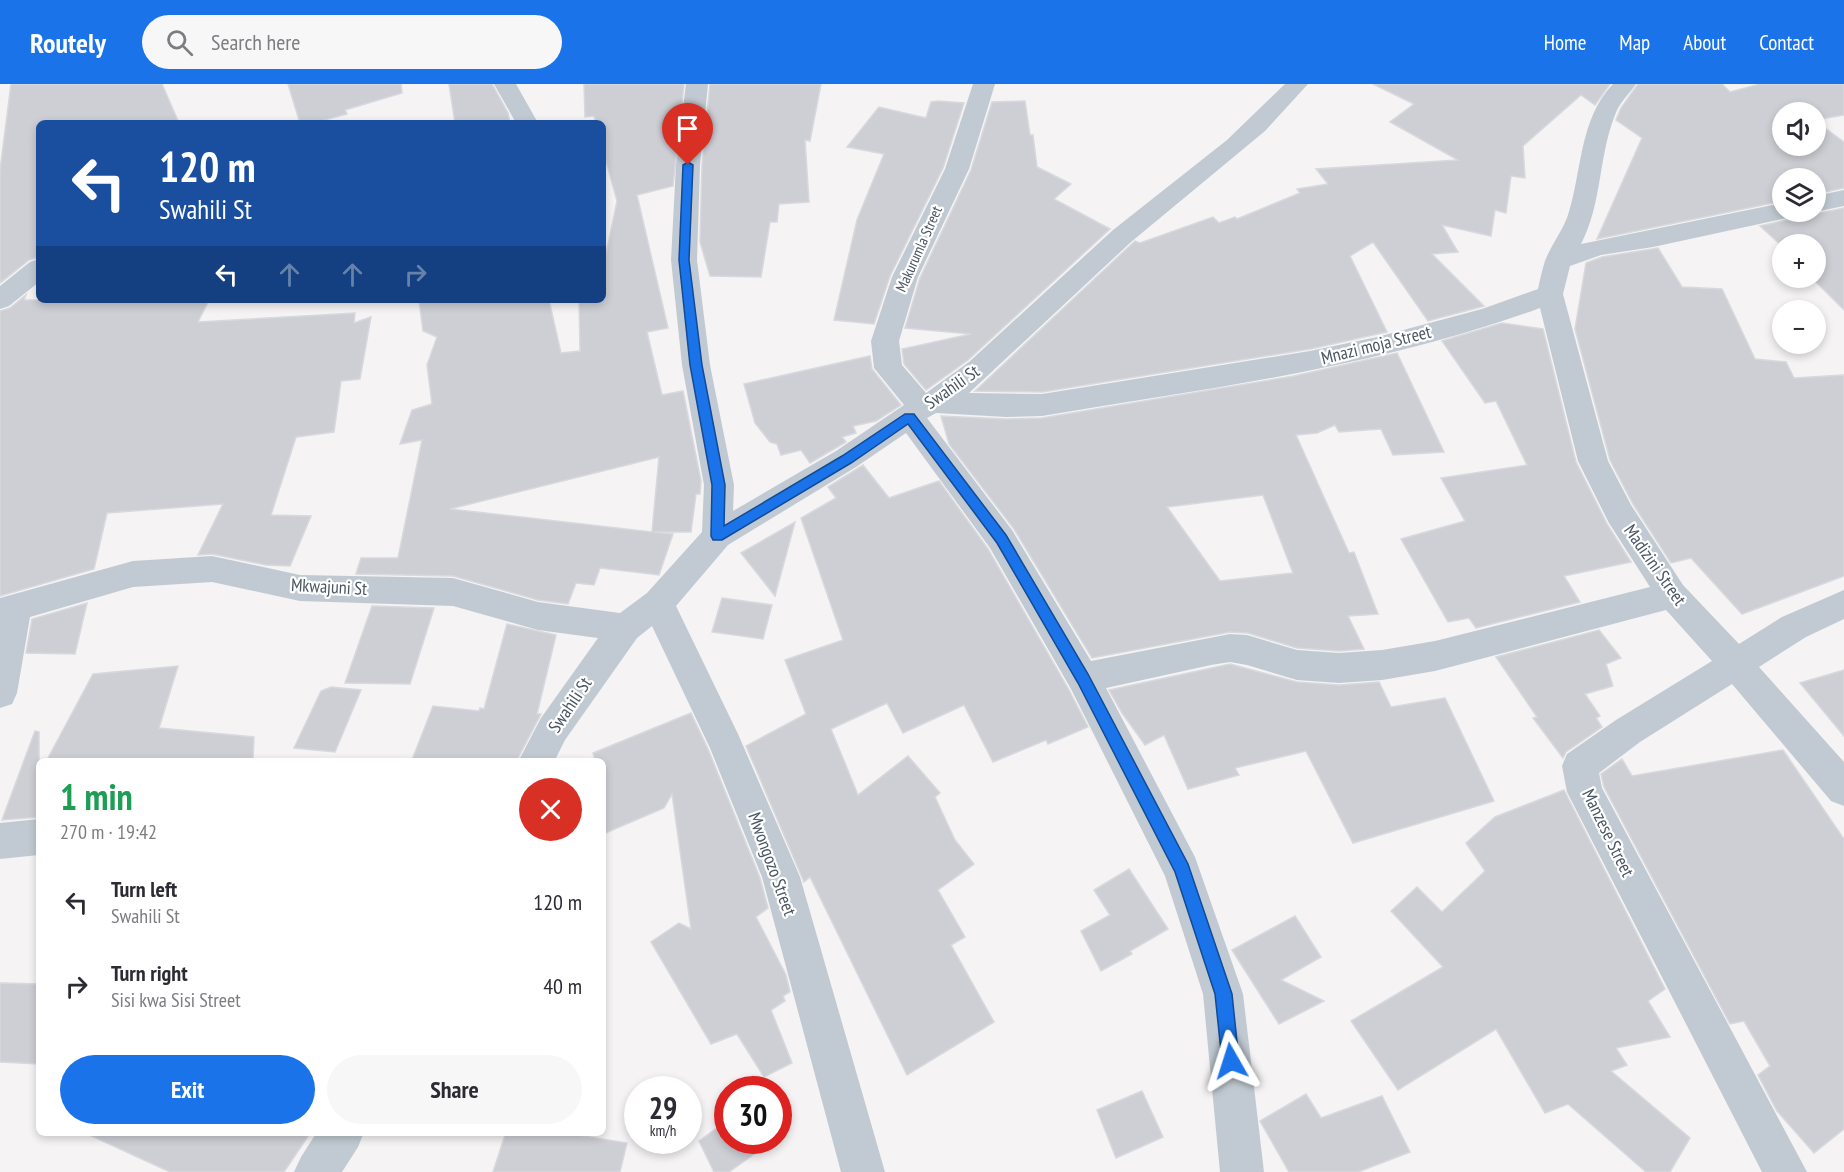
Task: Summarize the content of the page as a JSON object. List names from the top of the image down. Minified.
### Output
{"streets":{"street":["Makurumla Street","Mnazi moja Street","Swahili St","Madizini Street","Mkwajuni St","Manzese Street","Mwongozo Street"]},"crossings":[["Makurumla Street","Mnazi moja Street"],["Makurumla Street","Swahili St"],["Mnazi moja Street","Swahili St"],["Mnazi moja Street","Madizini Street"],["Swahili St","Mkwajuni St"],["Swahili St","Mwongozo Street"],["Madizini Street","Manzese Street"]],"page":{"header":"Routely","search":"Search here","nav":["Home","Map","About","Contact"],"map_buttons":["+","−"],"turn":["120 m","Swahili St"],"heading":["1 min","270 m · 19:42"],"list":[{"name":"Turn left","note":"Swahili St","value":"120 m"},{"name":"Turn right","note":"Sisi kwa Sisi Street","value":"40 m"}],"buttons":["Exit","Share"],"speed":"29 km/h","limit":"30"}}
